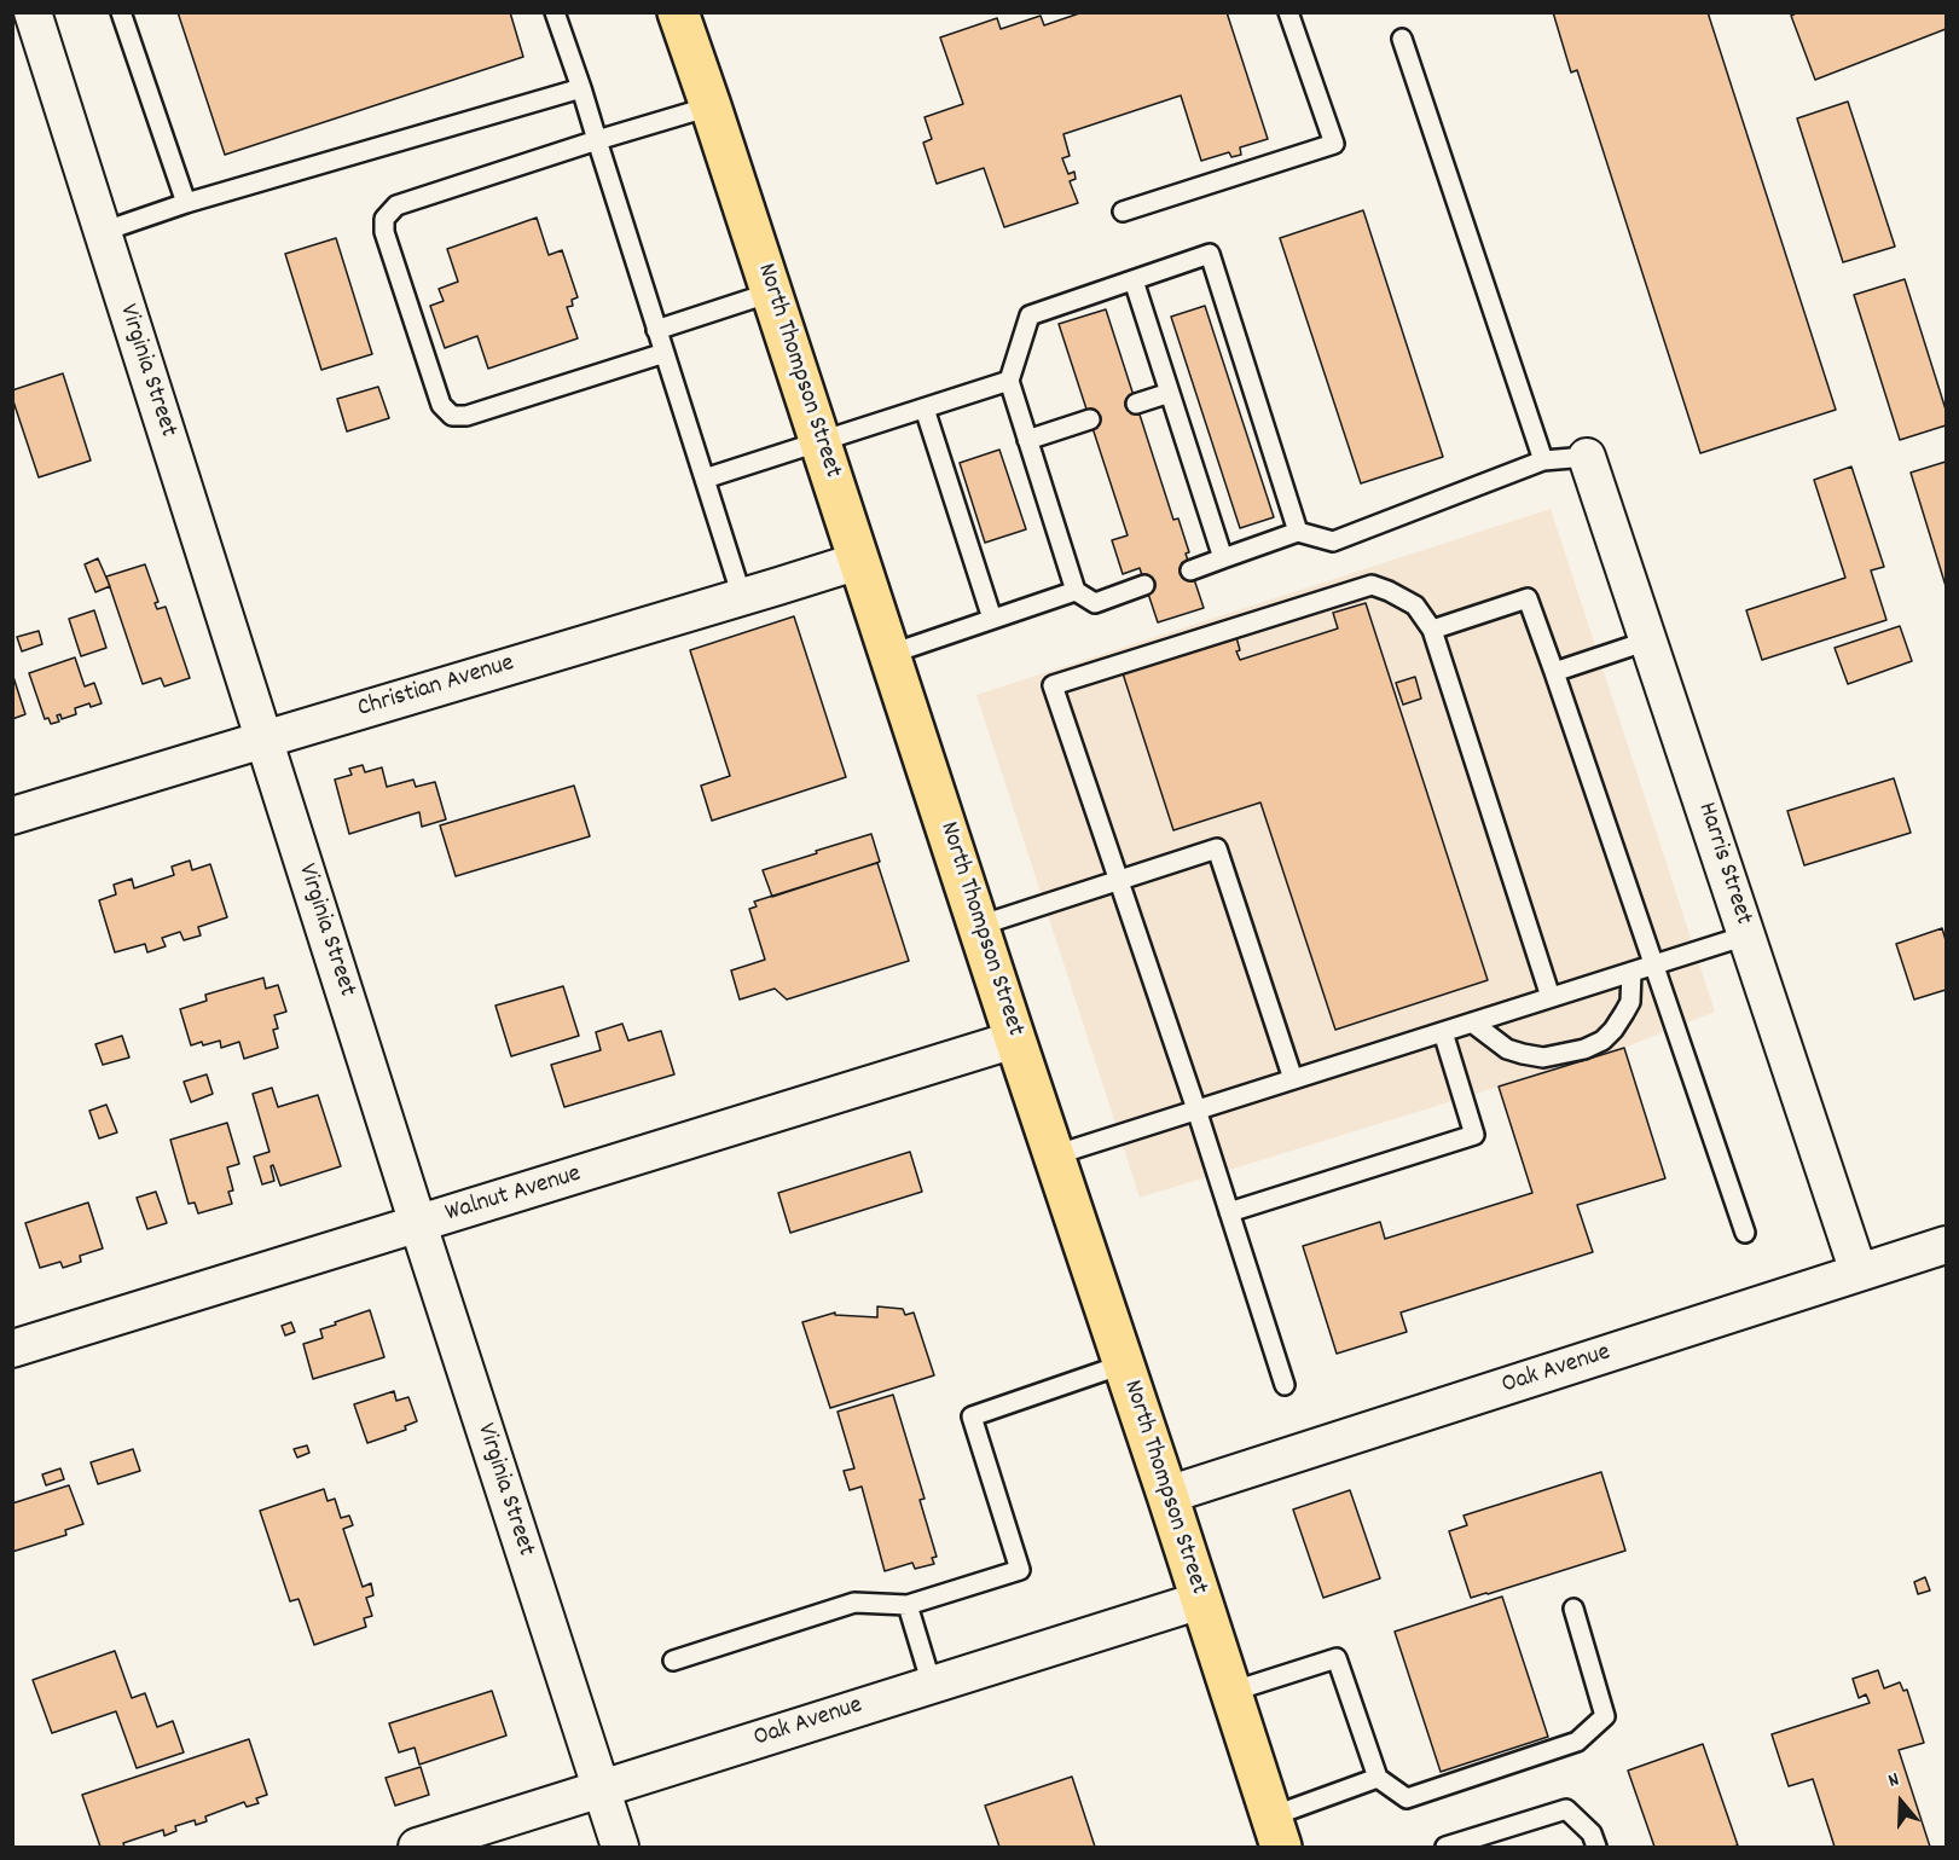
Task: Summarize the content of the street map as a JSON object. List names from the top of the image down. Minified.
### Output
{"streets":{"main road":["North Thompson Street"],"street":["Virginia Street","Christian Avenue","Harris Street","Walnut Avenue","Oak Avenue"]},"crossings":[["Virginia Street","Christian Avenue"],["Virginia Street","Walnut Avenue"],["Virginia Street","Oak Avenue"],["North Thompson Street","Christian Avenue"],["North Thompson Street","Walnut Avenue"],["North Thompson Street","Oak Avenue"],["Harris Street","Oak Avenue"]],"north":"top"}
